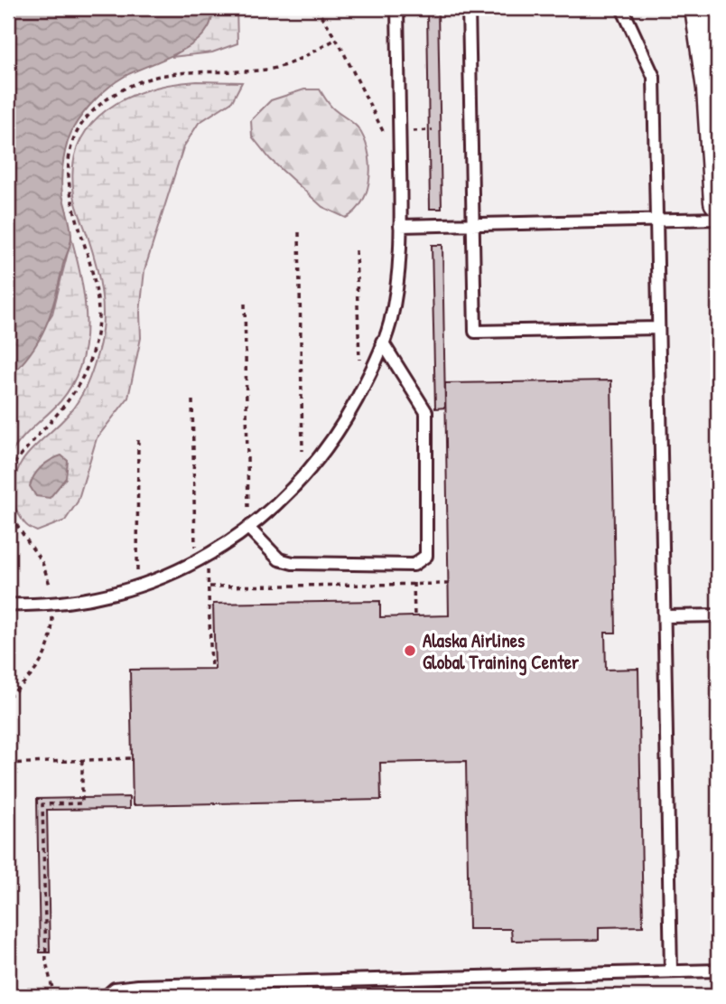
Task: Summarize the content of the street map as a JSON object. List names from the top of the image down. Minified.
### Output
{"places":["Alaska Airlines Global Training Center"]}
